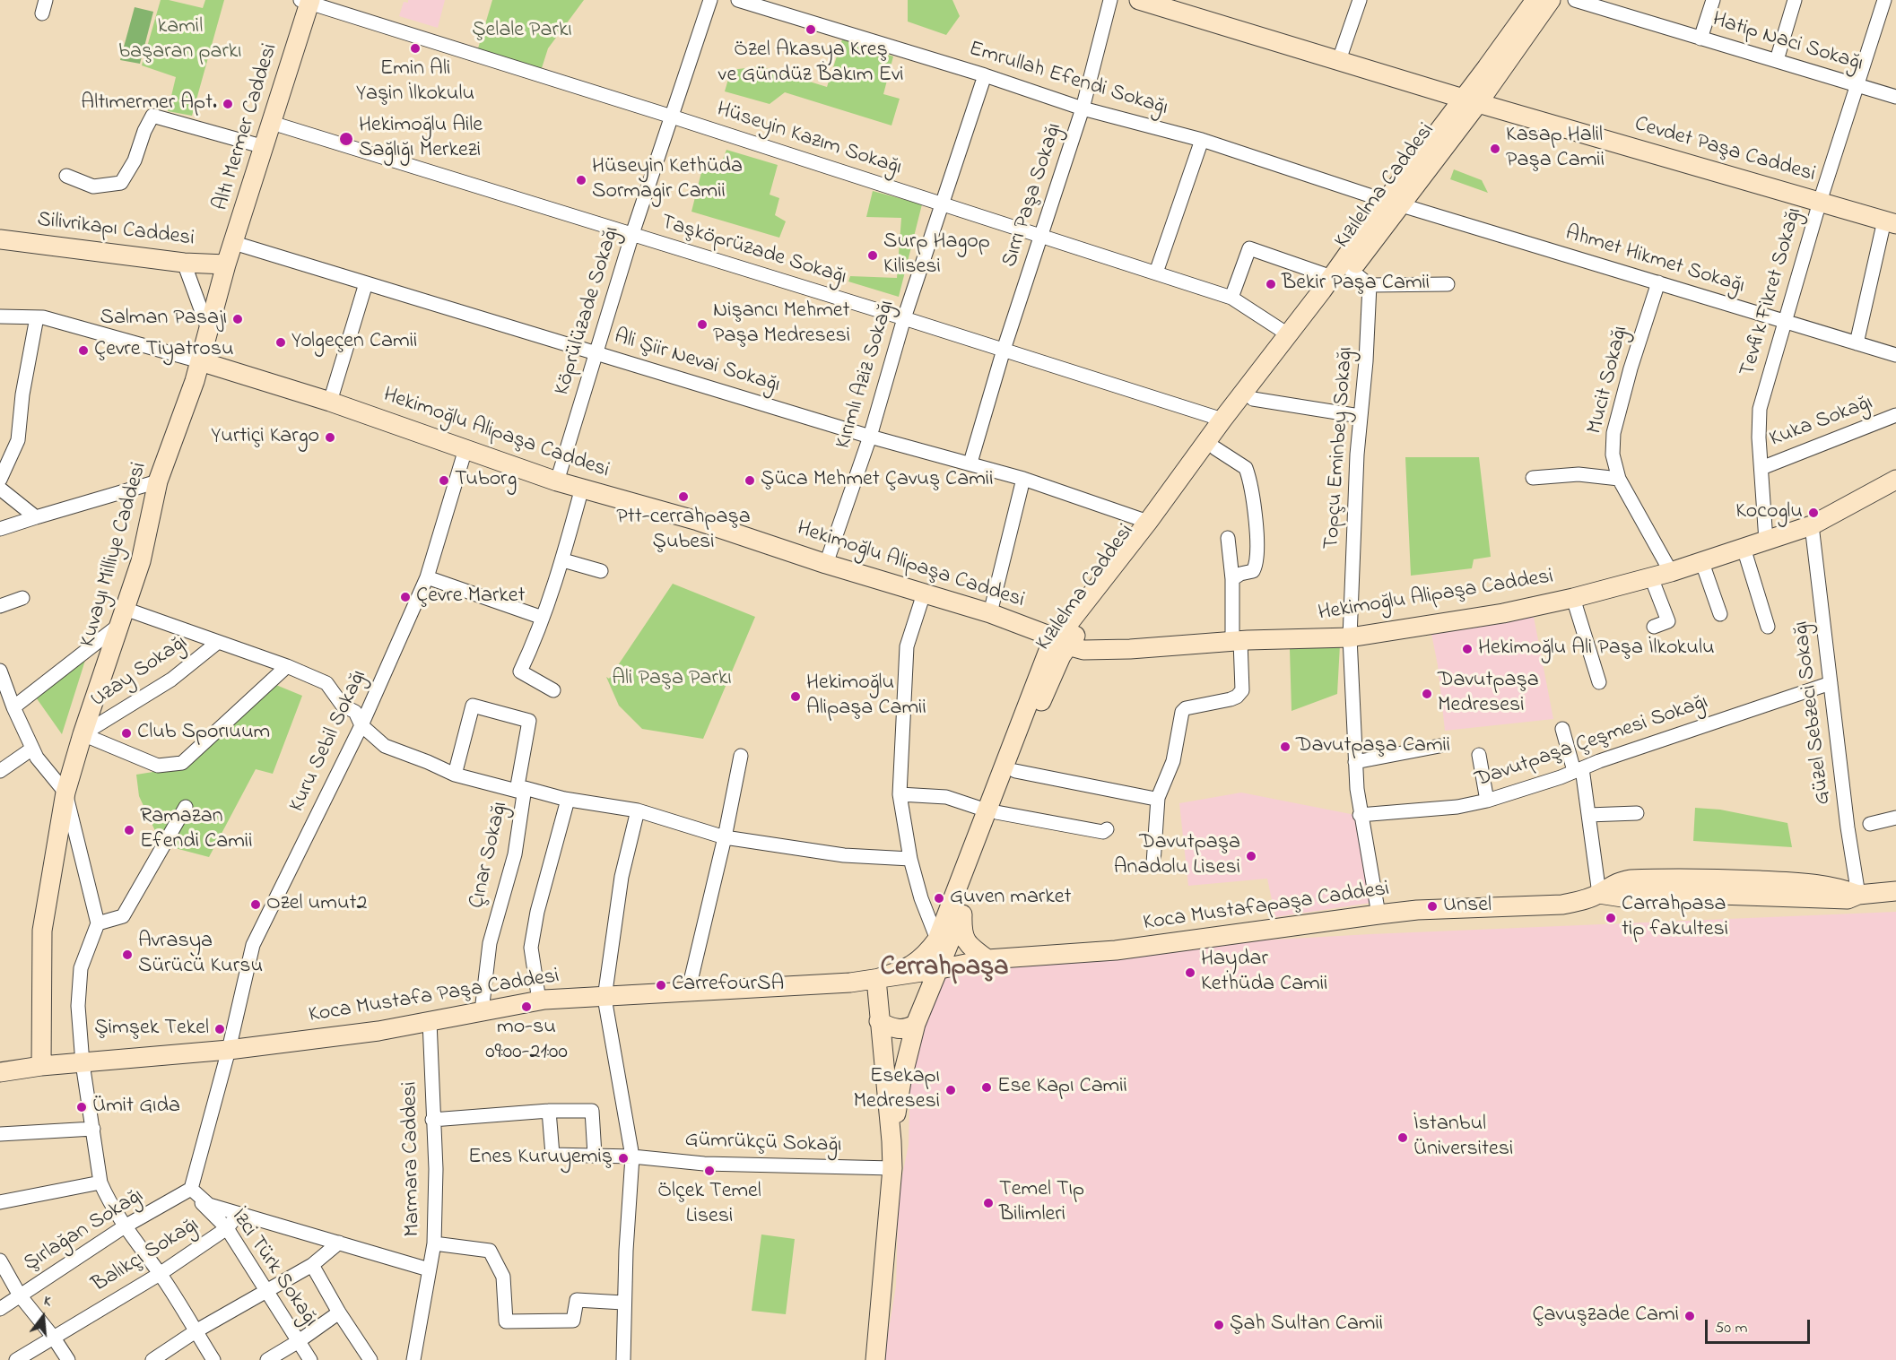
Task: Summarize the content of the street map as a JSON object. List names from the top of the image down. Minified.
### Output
{"streets":{"street":["Hatip Naci Sokağı","Emrullah Efendi Sokağı","Altı Mermer Caddesi","Hüseyin Kazım Sokağı","Cevdet Paşa Caddesi","Kızılelma Caddesi","Sırrı Paşa Sokağı","Silivrikapı Caddesi","Taşköprüzade Sokağı","Ahmet Hikmet Sokağı","Tevfik Fikret Sokağı","Köprülüzade Sokağı","Ali Şiir Nevai Sokağı","Kırımlı Aziz Sokağı","Mucit Sokağı","Kuka Sokağı","Hekimoğlu Alipaşa Caddesi","Topçu Eminbey Sokağı","Kuvayı Milliye Caddesi","Uzay Sokağı","Güzel Sebzeci Sokağı","Kuru Sebil Sokağı","Davutpaşa Çeşmesi Sokağı","Çınar Sokağı","Koca Mustafapaşa Caddesi","Koca Mustafa Paşa Caddesi","Gümrükçü Sokağı","Marmara Caddesi","Şırlağan Sokağı","Balıkçı Sokağı","İzci Türk Sokağı"]},"crossings":[["Hatip Naci Sokağı","Tevfik Fikret Sokağı"],["Emrullah Efendi Sokağı","Kızılelma Caddesi"],["Emrullah Efendi Sokağı","Sırrı Paşa Sokağı"],["Emrullah Efendi Sokağı","Ahmet Hikmet Sokağı"],["Emrullah Efendi Sokağı","Kırımlı Aziz Sokağı"],["Altı Mermer Caddesi","Hüseyin Kazım Sokağı"],["Altı Mermer Caddesi","Silivrikapı Caddesi"],["Altı Mermer Caddesi","Taşköprüzade Sokağı"],["Altı Mermer Caddesi","Ali Şiir Nevai Sokağı"],["Altı Mermer Caddesi","Hekimoğlu Alipaşa Caddesi"],["Altı Mermer Caddesi","Kuvayı Milliye Caddesi"],["Hüseyin Kazım Sokağı","Kızılelma Caddesi"],["Hüseyin Kazım Sokağı","Sırrı Paşa Sokağı"],["Hüseyin Kazım Sokağı","Köprülüzade Sokağı"],["Hüseyin Kazım Sokağı","Kırımlı Aziz Sokağı"],["Cevdet Paşa Caddesi","Kızılelma Caddesi"],["Cevdet Paşa Caddesi","Tevfik Fikret Sokağı"],["Kızılelma Caddesi","Taşköprüzade Sokağı"],["Kızılelma Caddesi","Ahmet Hikmet Sokağı"],["Kızılelma Caddesi","Ali Şiir Nevai Sokağı"],["Kızılelma Caddesi","Hekimoğlu Alipaşa Caddesi"],["Kızılelma Caddesi","Koca Mustafapaşa Caddesi"],["Kızılelma Caddesi","Koca Mustafa Paşa Caddesi"],["Sırrı Paşa Sokağı","Taşköprüzade Sokağı"],["Sırrı Paşa Sokağı","Ali Şiir Nevai Sokağı"],["Taşköprüzade Sokağı","Köprülüzade Sokağı"],["Taşköprüzade Sokağı","Kırımlı Aziz Sokağı"],["Ahmet Hikmet Sokağı","Tevfik Fikret Sokağı"],["Ahmet Hikmet Sokağı","Mucit Sokağı"],["Tevfik Fikret Sokağı","Kuka Sokağı"],["Tevfik Fikret Sokağı","Hekimoğlu Alipaşa Caddesi"],["Köprülüzade Sokağı","Ali Şiir Nevai Sokağı"],["Köprülüzade Sokağı","Hekimoğlu Alipaşa Caddesi"],["Ali Şiir Nevai Sokağı","Kırımlı Aziz Sokağı"],["Kırımlı Aziz Sokağı","Hekimoğlu Alipaşa Caddesi"],["Mucit Sokağı","Hekimoğlu Alipaşa Caddesi"],["Hekimoğlu Alipaşa Caddesi","Topçu Eminbey Sokağı"],["Hekimoğlu Alipaşa Caddesi","Kuvayı Milliye Caddesi"],["Hekimoğlu Alipaşa Caddesi","Güzel Sebzeci Sokağı"],["Hekimoğlu Alipaşa Caddesi","Kuru Sebil Sokağı"],["Topçu Eminbey Sokağı","Davutpaşa Çeşmesi Sokağı"],["Topçu Eminbey Sokağı","Koca Mustafapaşa Caddesi"],["Kuvayı Milliye Caddesi","Uzay Sokağı"],["Kuvayı Milliye Caddesi","Çınar Sokağı"],["Kuvayı Milliye Caddesi","Koca Mustafa Paşa Caddesi"],["Uzay Sokağı","Çınar Sokağı"],["Güzel Sebzeci Sokağı","Davutpaşa Çeşmesi Sokağı"],["Güzel Sebzeci Sokağı","Koca Mustafapaşa Caddesi"],["Kuru Sebil Sokağı","Çınar Sokağı"],["Kuru Sebil Sokağı","Koca Mustafa Paşa Caddesi"],["Çınar Sokağı","Koca Mustafa Paşa Caddesi"],["Koca Mustafapaşa Caddesi","Koca Mustafa Paşa Caddesi"],["Koca Mustafa Paşa Caddesi","Marmara Caddesi"],["Şırlağan Sokağı","İzci Türk Sokağı"],["Balıkçı Sokağı","İzci Türk Sokağı"]],"districts":["Cerrahpaşa"],"parks":["kamil başaran parkı","Şelale Parkı","Ali Paşa Parkı"],"places":["Özel Akasya Kreş ve Gündüz Bakım Evi","Emin Ali Yaşin İlkokulu","Altımermer Apt.","Hekimoğlu Aile Sağlığı Merkezi","Kasap Halil Paşa Camii","Hüseyin Kethüda Sormagir Camii","Surp Hagop Kilisesi","Bekir Paşa Camii","Salman Pasajı","Nişancı Mehmet Paşa Medresesi","Yolgeçen Camii","Çevre Tiyatrosu","Yurtiçi Kargo","Tuborg","Şüca Mehmet Çavuş Camii","Ptt-cerrahpaşa Şubesi","Kocoglu","Çevre Market","Hekimoğlu Ali Paşa İlkokulu","Davutpaşa Medresesi","Hekimoğlu Alipaşa Camii","Club Sporıuum","Davutpaşa Camii","Ramazan Efendi Camii","Davutpaşa Anadolu Lisesi","Guven market","Ozel umut2","Unsel","Carrahpasa tip fakultesi","Avrasya Sürücü Kursu","Haydar Kethüda Camii","CarrefourSA","mo-su 09:00-21:00","Şimşek Tekel","Ese Kapı Camii","Esekapı Medresesi","Ümit Gıda","İstanbul Üniversitesi","Enes Kuruyemiş","Ölçek Temel Lisesi","Temel Tıp Bilimleri","Çavuşzade Cami","Şah Sultan Camii"],"scale_bar":"50 m","north":"top"}
